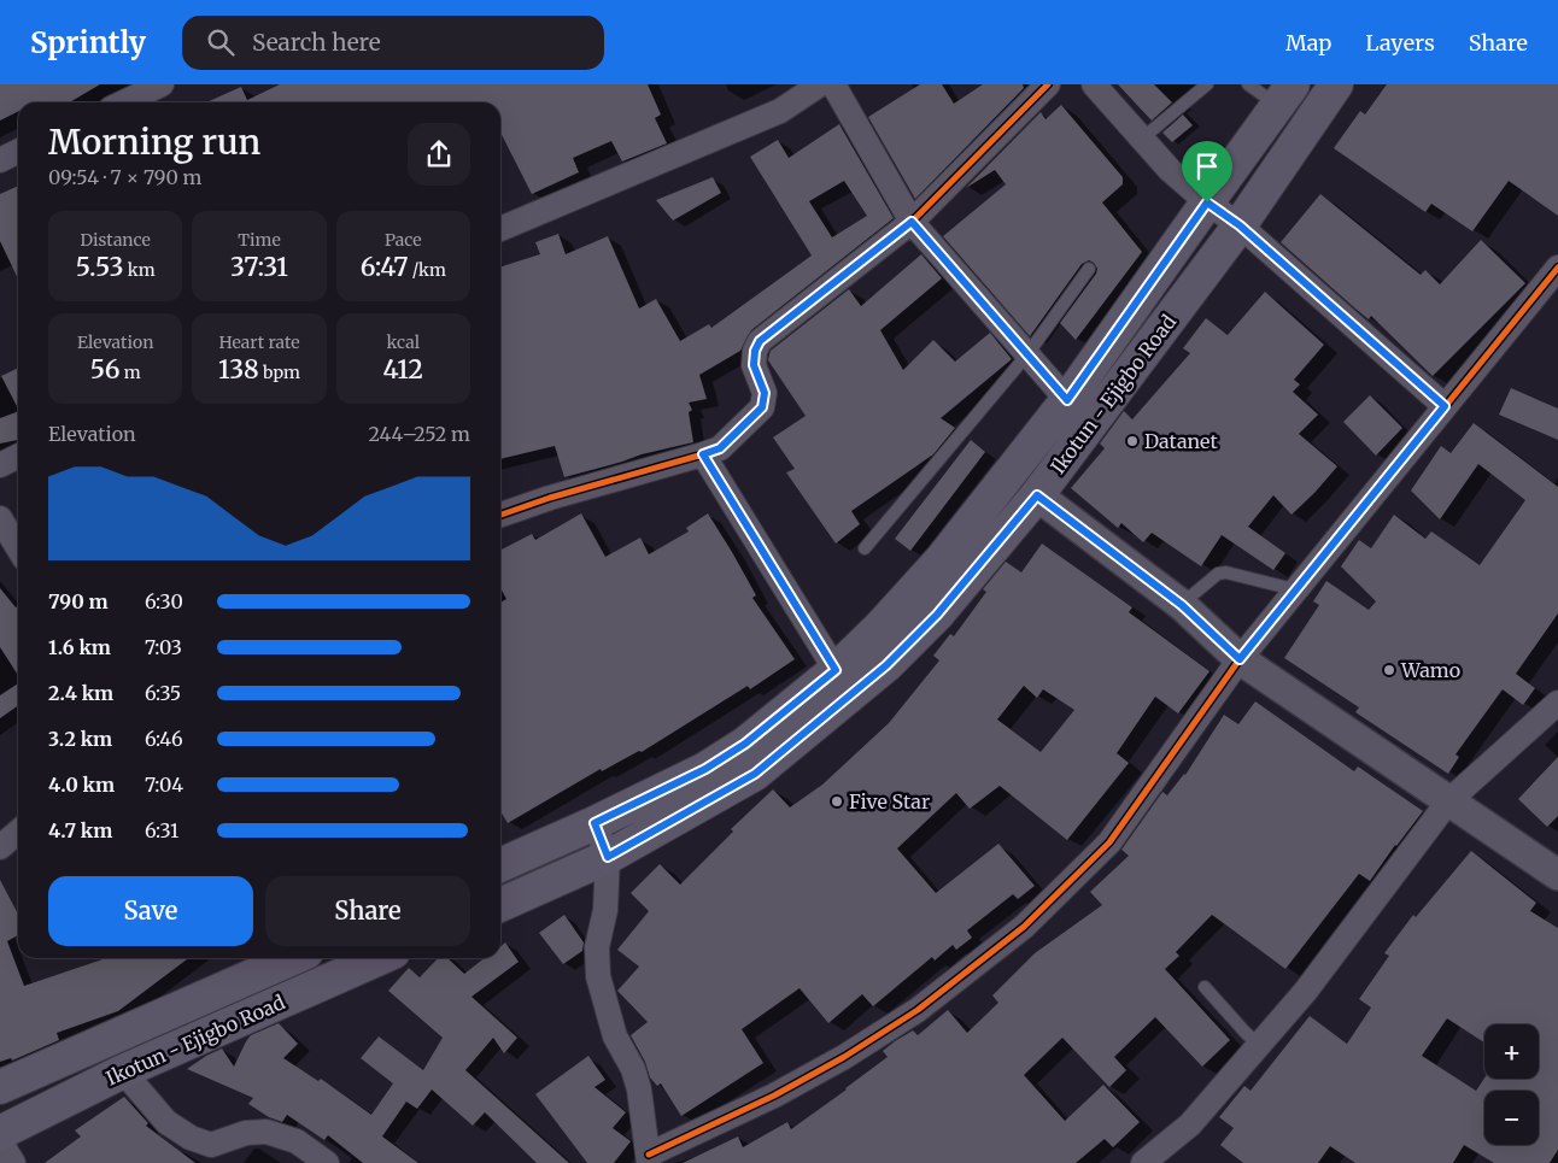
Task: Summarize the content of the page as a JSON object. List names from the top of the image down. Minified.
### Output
{"streets":{"main road":["Ikotun - Ejigbo Road"]},"places":["Datanet","Wamo","Five Star"],"page":{"header":"Sprintly","search":"Search here","nav":["Map","Layers","Share"],"heading":["Morning run","09:54 · 7 × 790 m"],"stats":[["Distance","5.53 km"],["Time","37:31"],["Pace","6:47 /km"],["Elevation","56 m"],["Heart rate","138 bpm"],["kcal","412"]],"chart":["Elevation","244–252 m"],"list":[{"name":"790 m","note":"6:30"},{"name":"1.6 km","note":"7:03"},{"name":"2.4 km","note":"6:35"},{"name":"3.2 km","note":"6:46"},{"name":"4.0 km","note":"7:04"},{"name":"4.7 km","note":"6:31"}],"buttons":["Save","Share"],"map_buttons":["+","−"]}}
